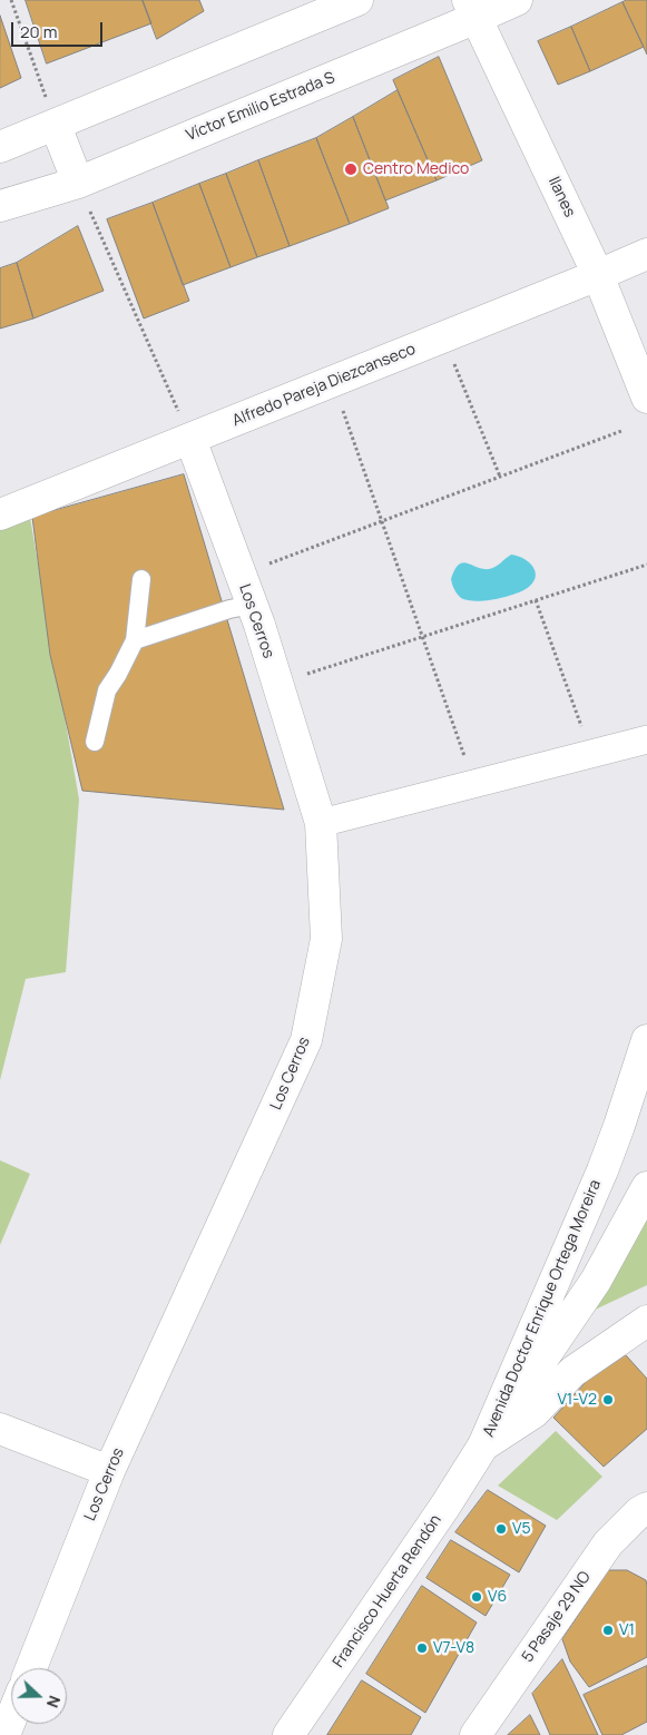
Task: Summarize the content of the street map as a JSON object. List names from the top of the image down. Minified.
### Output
{"streets":{"street":["Víctor Emilio Estrada S","Ilanes","Alfredo Pareja Diezcanseco","Los Cerros","Avenida Doctor Enrique Ortega Moreira","Francisco Huerta Rendón","5 Pasaje 29 NO"]},"crossings":[["Víctor Emilio Estrada S","Ilanes"],["Ilanes","Alfredo Pareja Diezcanseco"],["Alfredo Pareja Diezcanseco","Los Cerros"],["Avenida Doctor Enrique Ortega Moreira","Francisco Huerta Rendón"]],"places":["Centro Medico","V1-V2","V5","V6","V1","V7-V8"],"scale_bar":"20 m","north":"right"}
